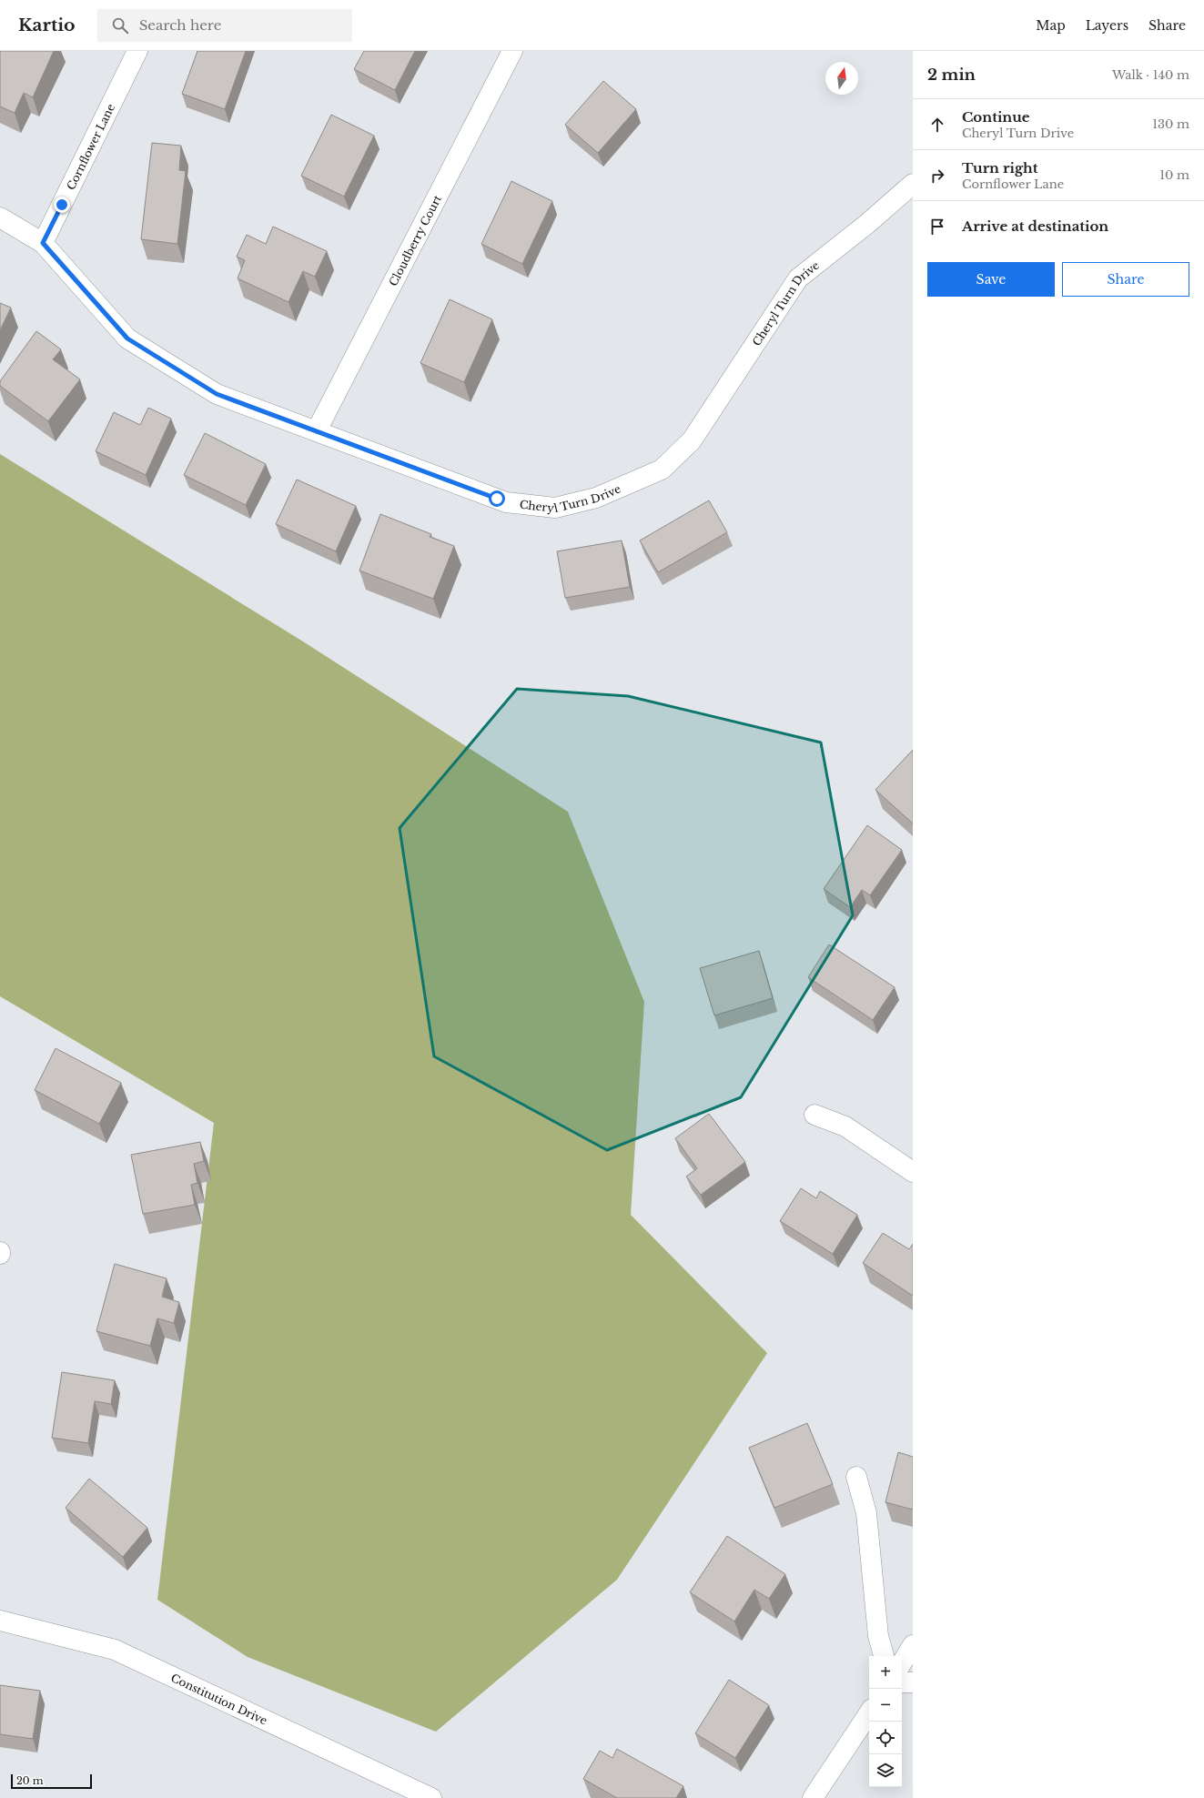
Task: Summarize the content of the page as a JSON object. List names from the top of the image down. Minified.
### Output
{"streets":{"street":["Cornflower Lane","Cloudberry Court","Cheryl Turn Drive","Constitution Drive"]},"crossings":[["Cornflower Lane","Cheryl Turn Drive"],["Cloudberry Court","Cheryl Turn Drive"]],"scale_bar":"20 m","north":"top","page":{"header":"Kartio","search":"Search here","nav":["Map","Layers","Share"],"heading":["2 min","Walk · 140 m"],"list":[["Continue","Cheryl Turn Drive","130 m"],["Turn right","Cornflower Lane","10 m"],"Arrive at destination"],"buttons":["Save","Share"],"map_buttons":["+","−"],"scale":"20 m"}}
